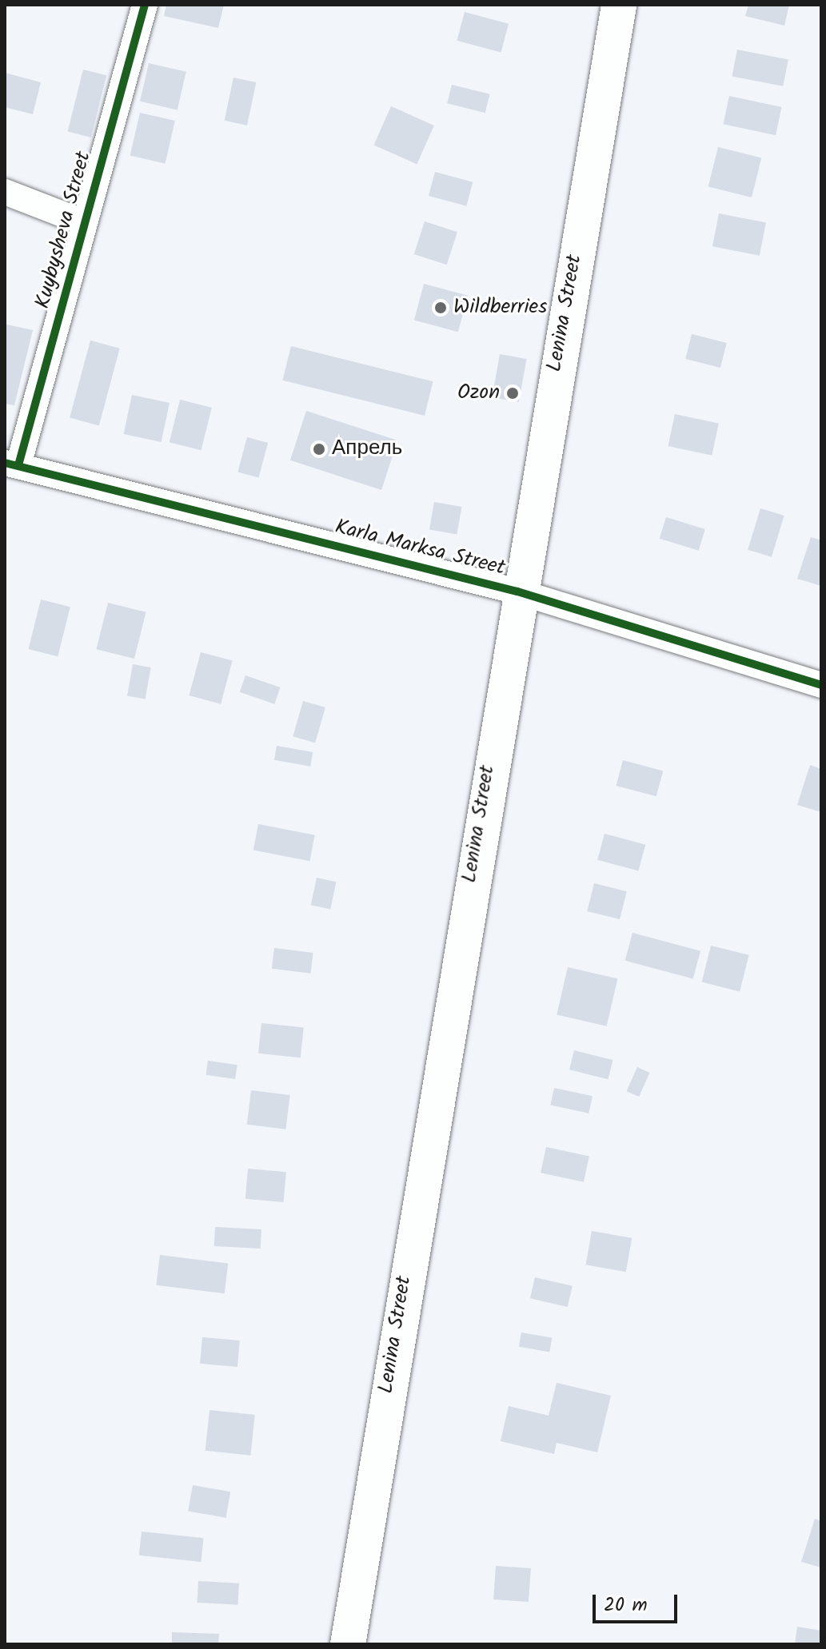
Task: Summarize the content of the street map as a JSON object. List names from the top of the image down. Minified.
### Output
{"streets":{"main road":["Lenina Street"],"street":["Kuybysheva Street","Karla Marksa Street"]},"crossings":[["Kuybysheva Street","Karla Marksa Street"],["Lenina Street","Karla Marksa Street"]],"places":["Wildberries","Ozon","Апрель"],"scale_bar":"20 m"}
